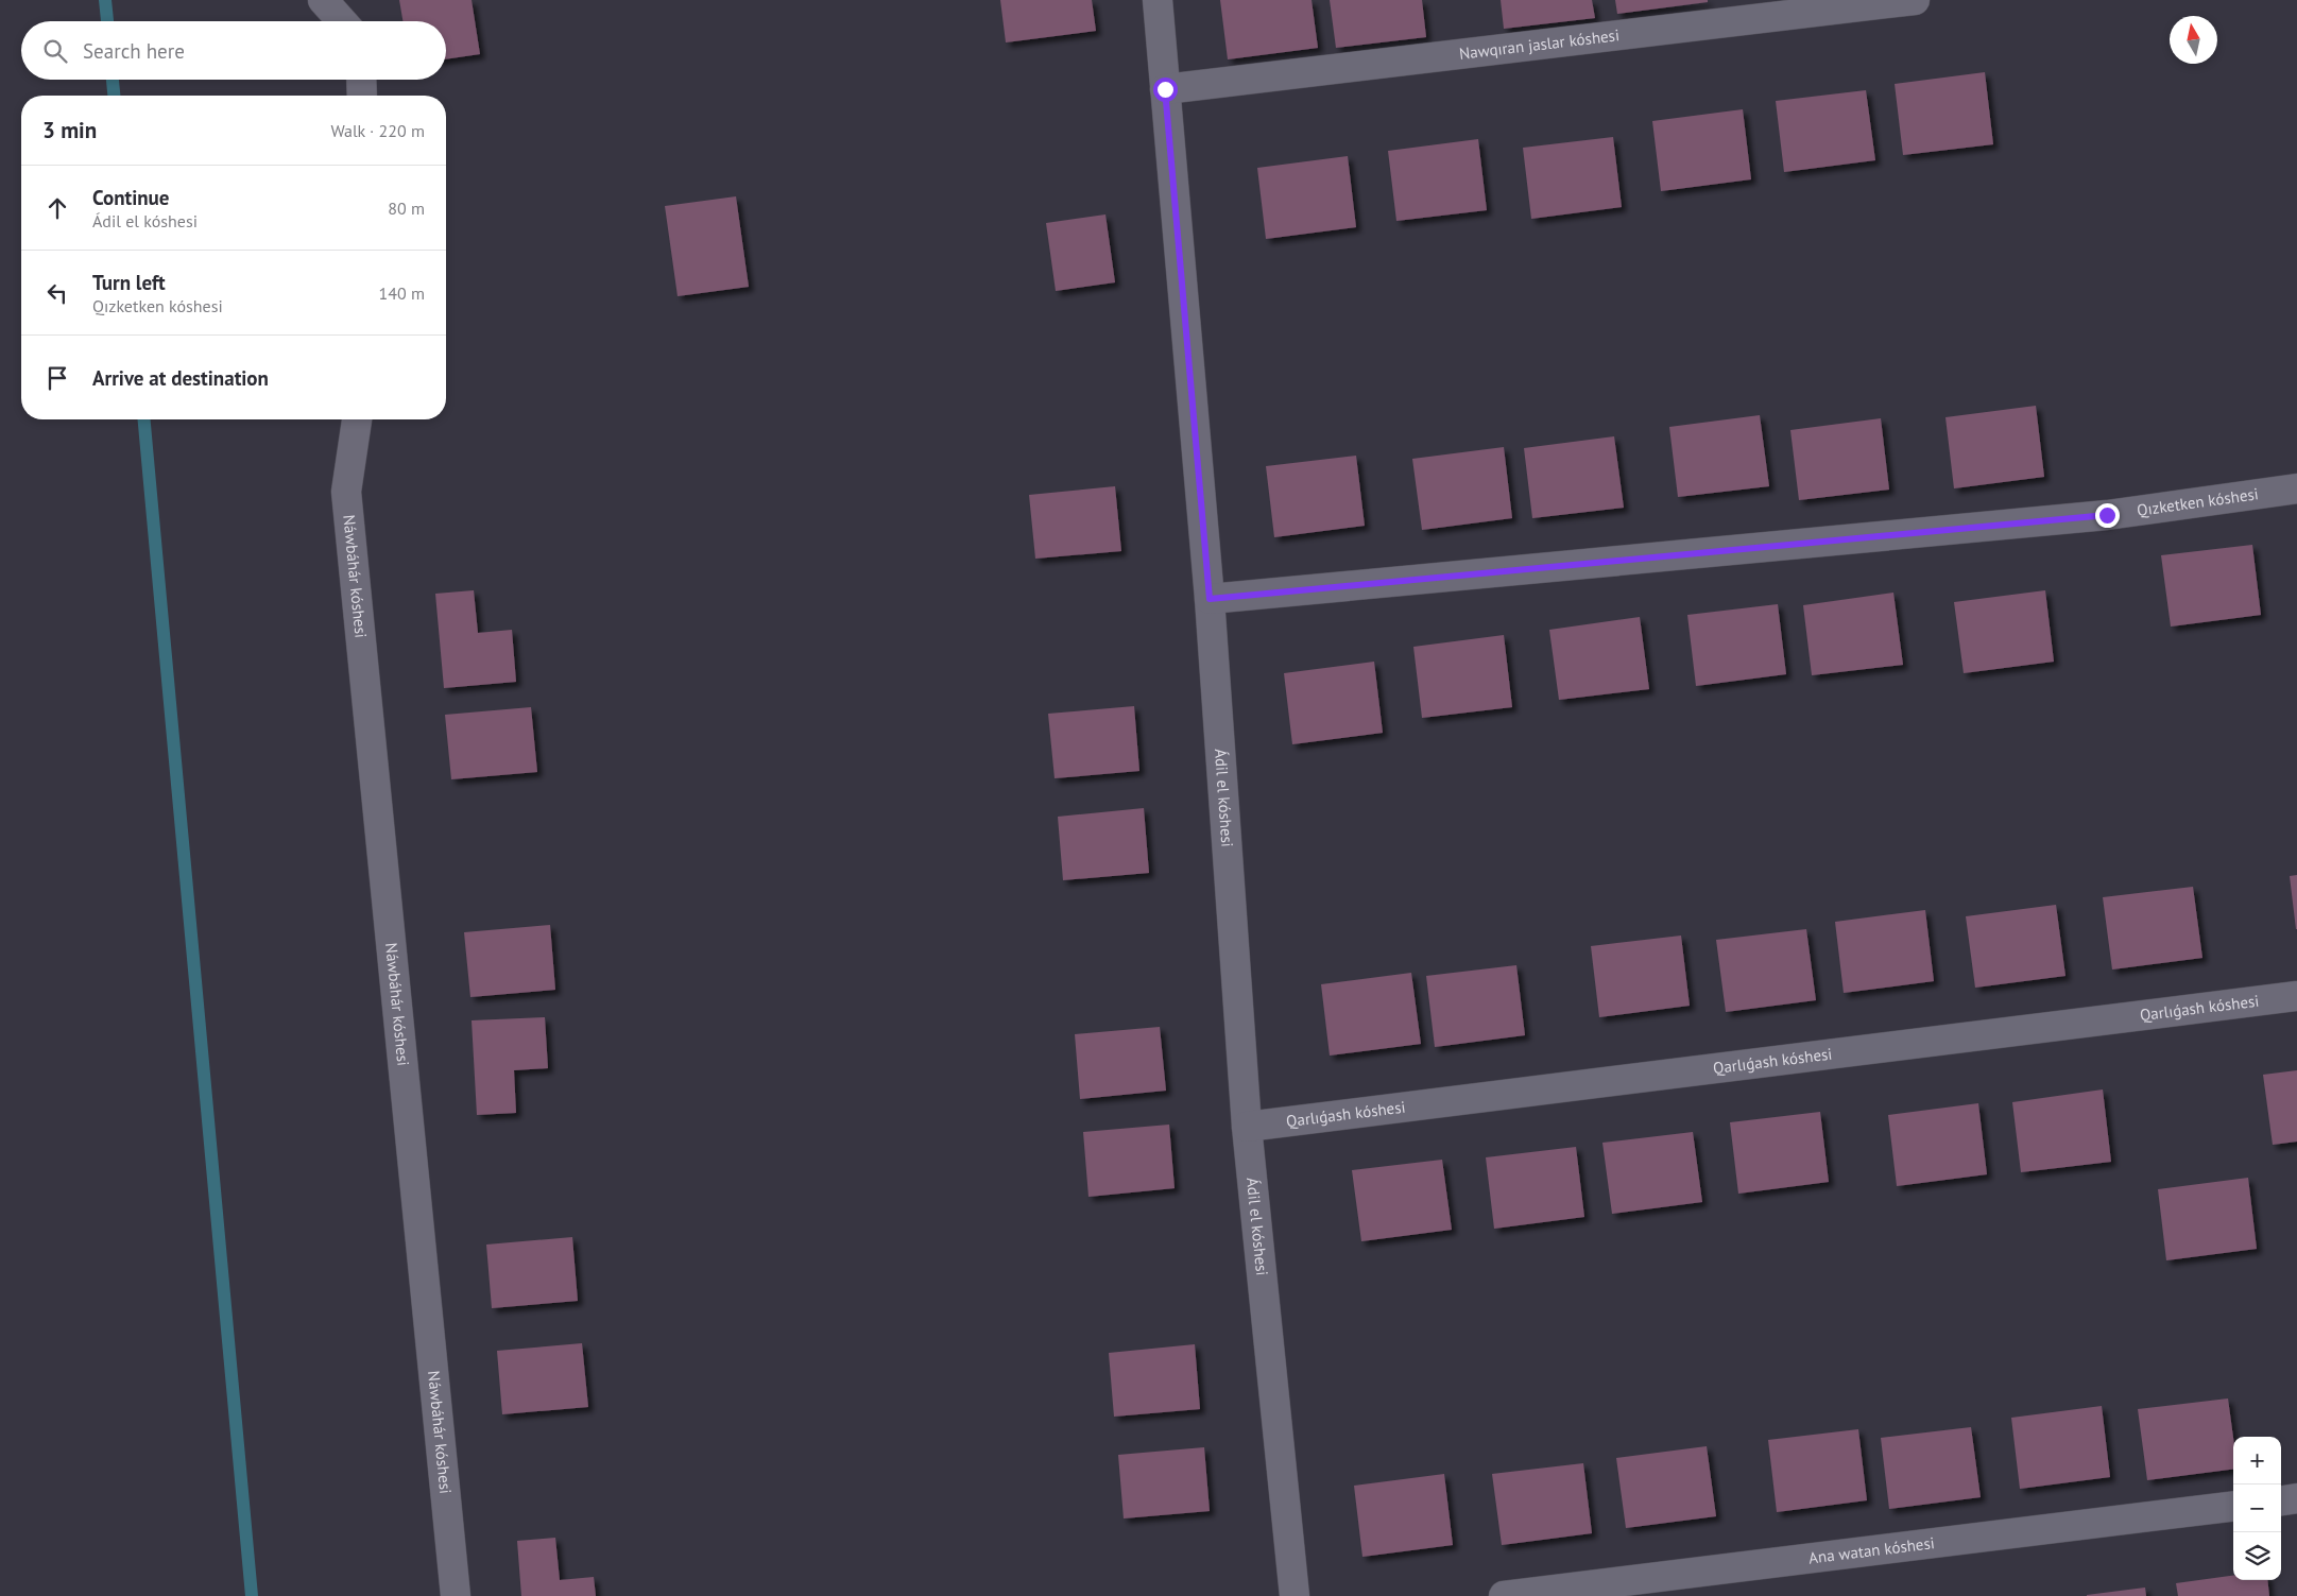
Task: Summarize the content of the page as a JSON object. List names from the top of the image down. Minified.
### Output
{"streets":{"street":["Nawqıran jaslar kóshesi","Qızketken kóshesi","Náwbáhár kóshesi","Ádil el kóshesi","Qarlıǵash kóshesi","Ana watan kóshesi"]},"crossings":[["Nawqıran jaslar kóshesi","Ádil el kóshesi"],["Qızketken kóshesi","Ádil el kóshesi"],["Ádil el kóshesi","Qarlıǵash kóshesi"]],"north":"top","page":{"search":"Search here","heading":["3 min","Walk · 220 m"],"list":[["Continue","Ádil el kóshesi","80 m"],["Turn left","Qızketken kóshesi","140 m"],"Arrive at destination"],"map_buttons":["+","−"]}}
